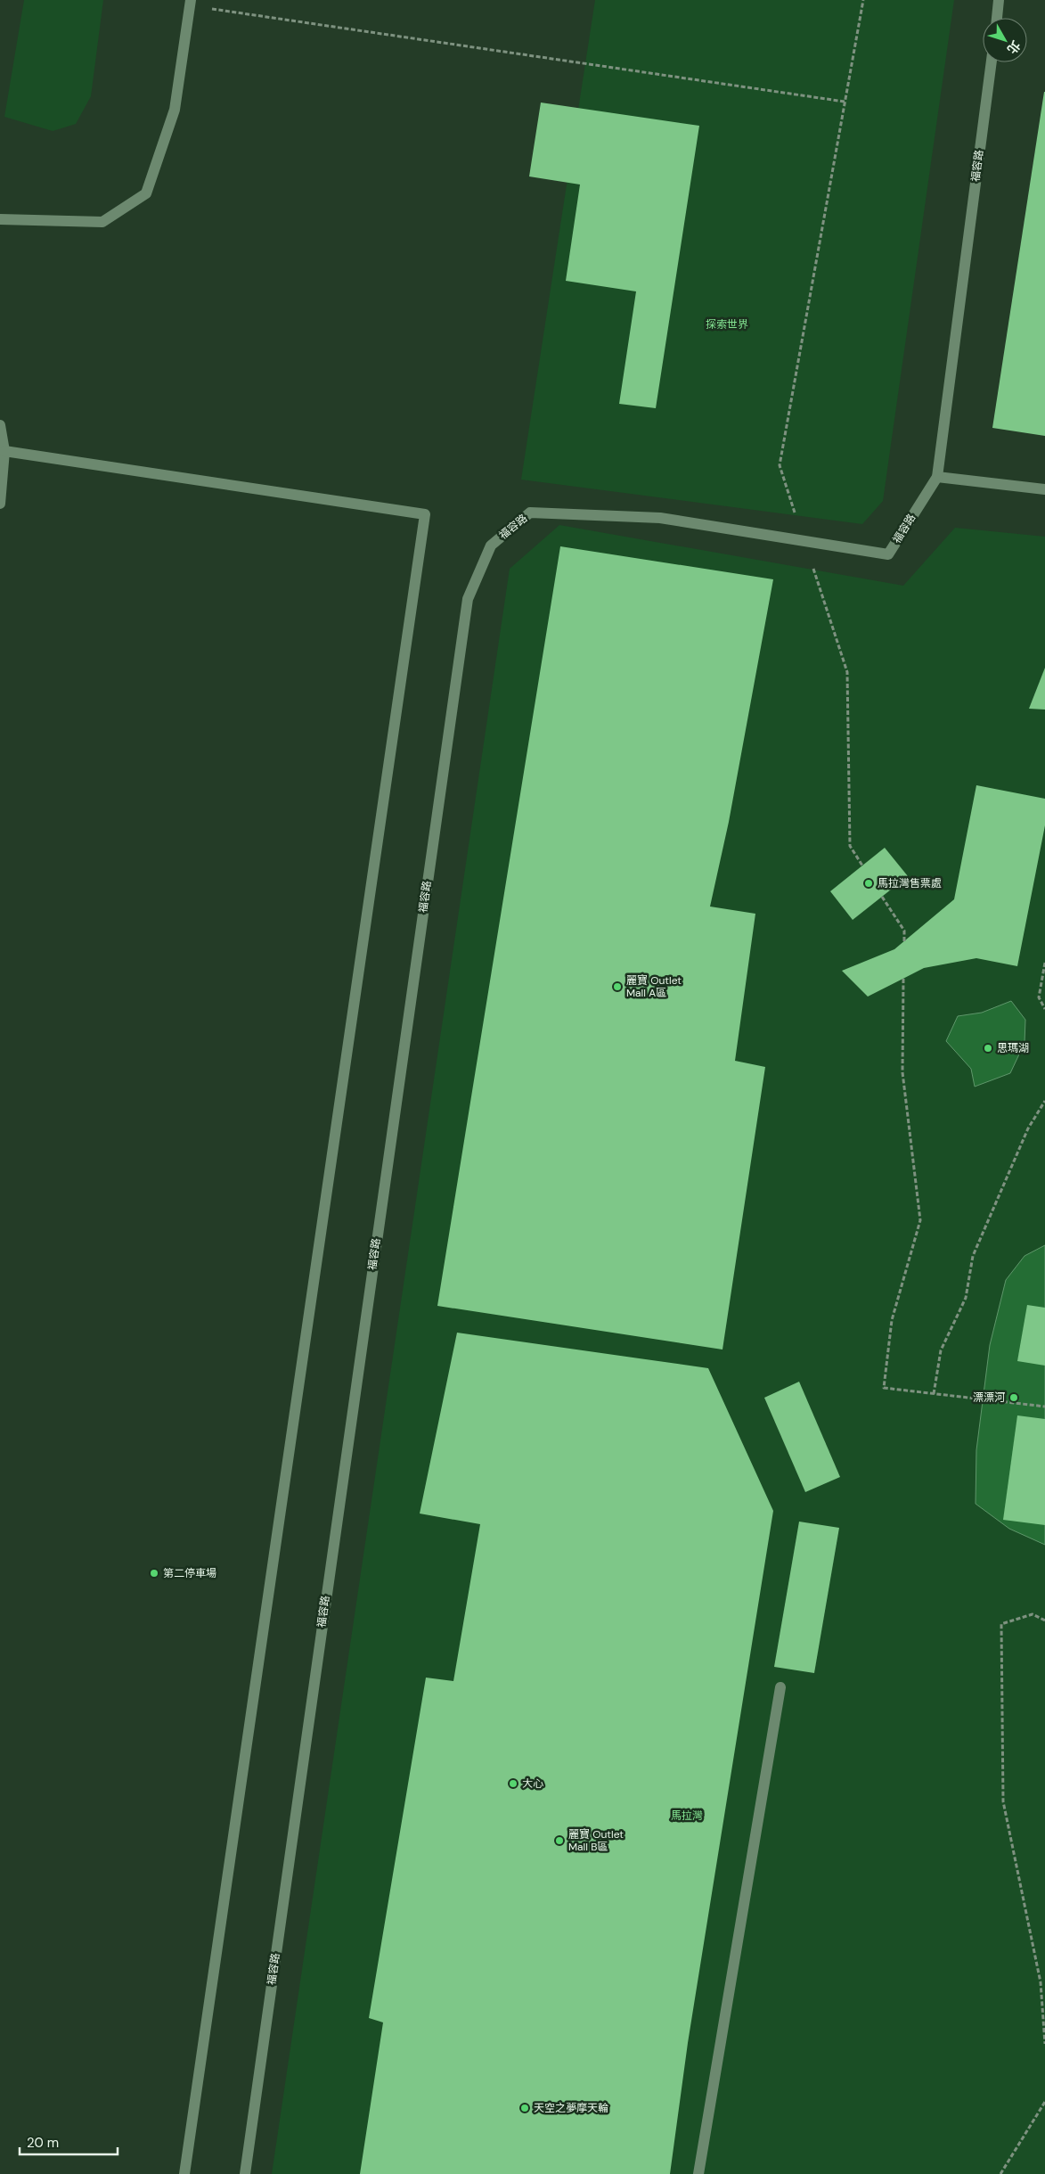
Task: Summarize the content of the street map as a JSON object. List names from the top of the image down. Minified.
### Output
{"streets":{"street":["福容路"]},"parks":["探索世界","馬拉灣"],"places":["馬拉灣售票處","麗寶 Outlet Mall A區","思瑪湖","漂漂河","第二停車場","大心","麗寶 Outlet Mall B區","天空之夢摩天輪"],"scale_bar":"20 m","north":"bottom right"}
